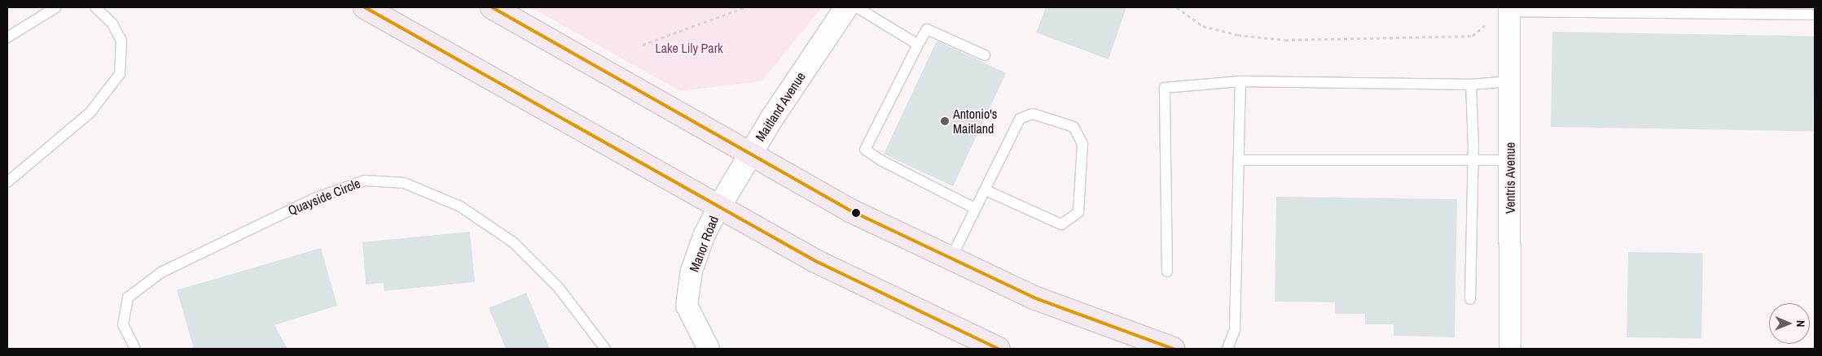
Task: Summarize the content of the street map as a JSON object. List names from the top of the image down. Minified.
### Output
{"streets":{"main road":["Maitland Avenue"],"street":["Ventris Avenue","Manor Road"],"lane":["Quayside Circle"]},"crossings":[["Maitland Avenue","Manor Road"]],"parks":["Lake Lily Park"],"places":["Antonio's Maitland"],"north":"right"}
